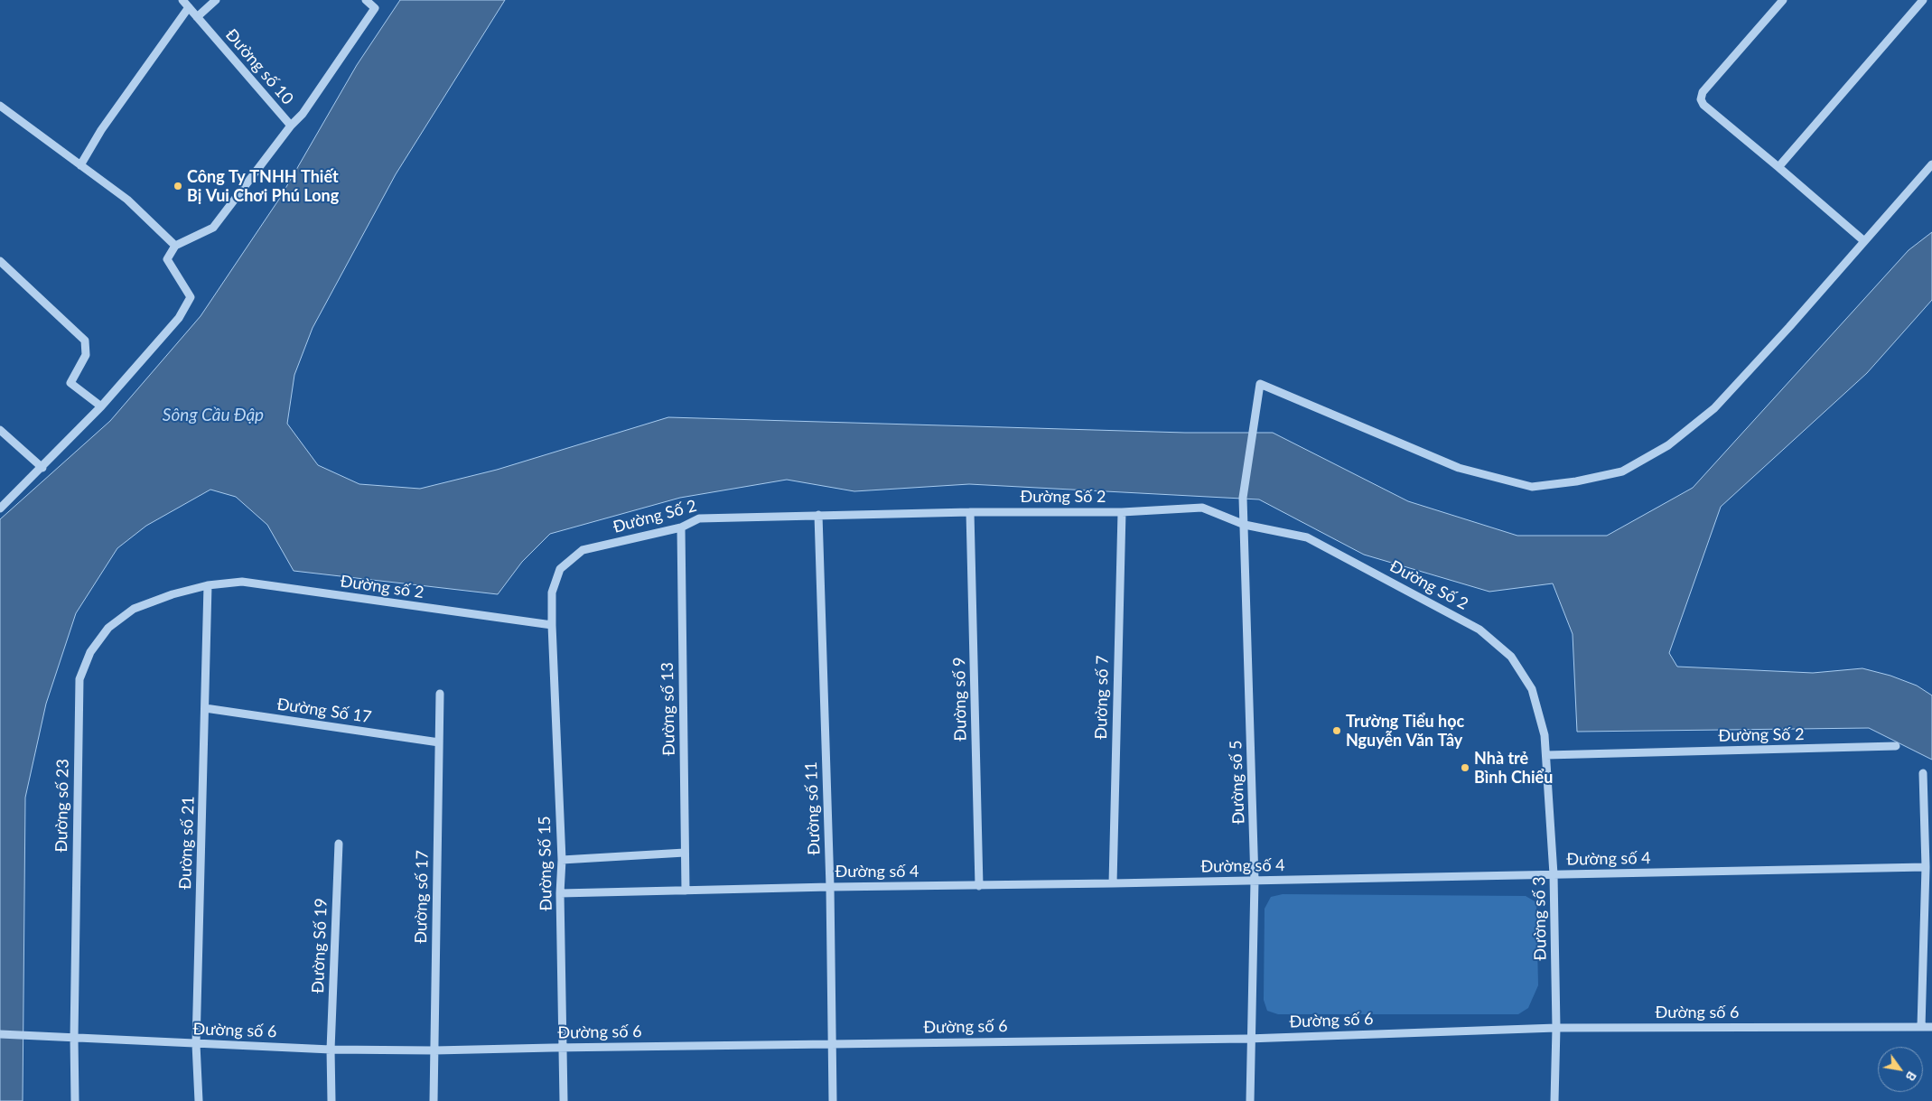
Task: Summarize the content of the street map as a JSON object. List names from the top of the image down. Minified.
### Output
{"streets":{"street":["Đường số 10","Đường Số 2","Đường số 2","Đường số 7","Đường số 9","Đường số 13","Đường Số 17","Đường số 5","Đường số 23","Đường số 11","Đường số 21","Đường số 4","Đường Số 15","Đường số 17","Đường số 3","Đường Số 19","Đường số 6"]},"crossings":[["Đường Số 2","Đường số 2"],["Đường Số 2","Đường số 7"],["Đường Số 2","Đường số 9"],["Đường Số 2","Đường số 13"],["Đường Số 2","Đường số 5"],["Đường Số 2","Đường số 11"],["Đường Số 2","Đường Số 15"],["Đường Số 2","Đường số 3"],["Đường số 2","Đường số 23"],["Đường số 2","Đường số 21"],["Đường số 2","Đường Số 15"],["Đường số 7","Đường số 4"],["Đường số 9","Đường số 4"],["Đường số 13","Đường số 4"],["Đường Số 17","Đường số 21"],["Đường Số 17","Đường số 17"],["Đường số 5","Đường số 4"],["Đường số 5","Đường số 6"],["Đường số 23","Đường số 21"],["Đường số 23","Đường số 6"],["Đường số 11","Đường số 4"],["Đường số 11","Đường số 6"],["Đường số 21","Đường số 6"],["Đường số 4","Đường Số 15"],["Đường số 4","Đường số 3"],["Đường Số 15","Đường số 6"],["Đường số 17","Đường số 6"],["Đường số 3","Đường số 6"],["Đường Số 19","Đường số 6"]],"water":["Sông Cầu Đập"],"places":["Công Ty TNHH Thiết Bị Vui Chơi Phú Long","Trường Tiểu học Nguyễn Văn Tây","Nhà trẻ Bình Chiểu"],"north":"bottom right"}
